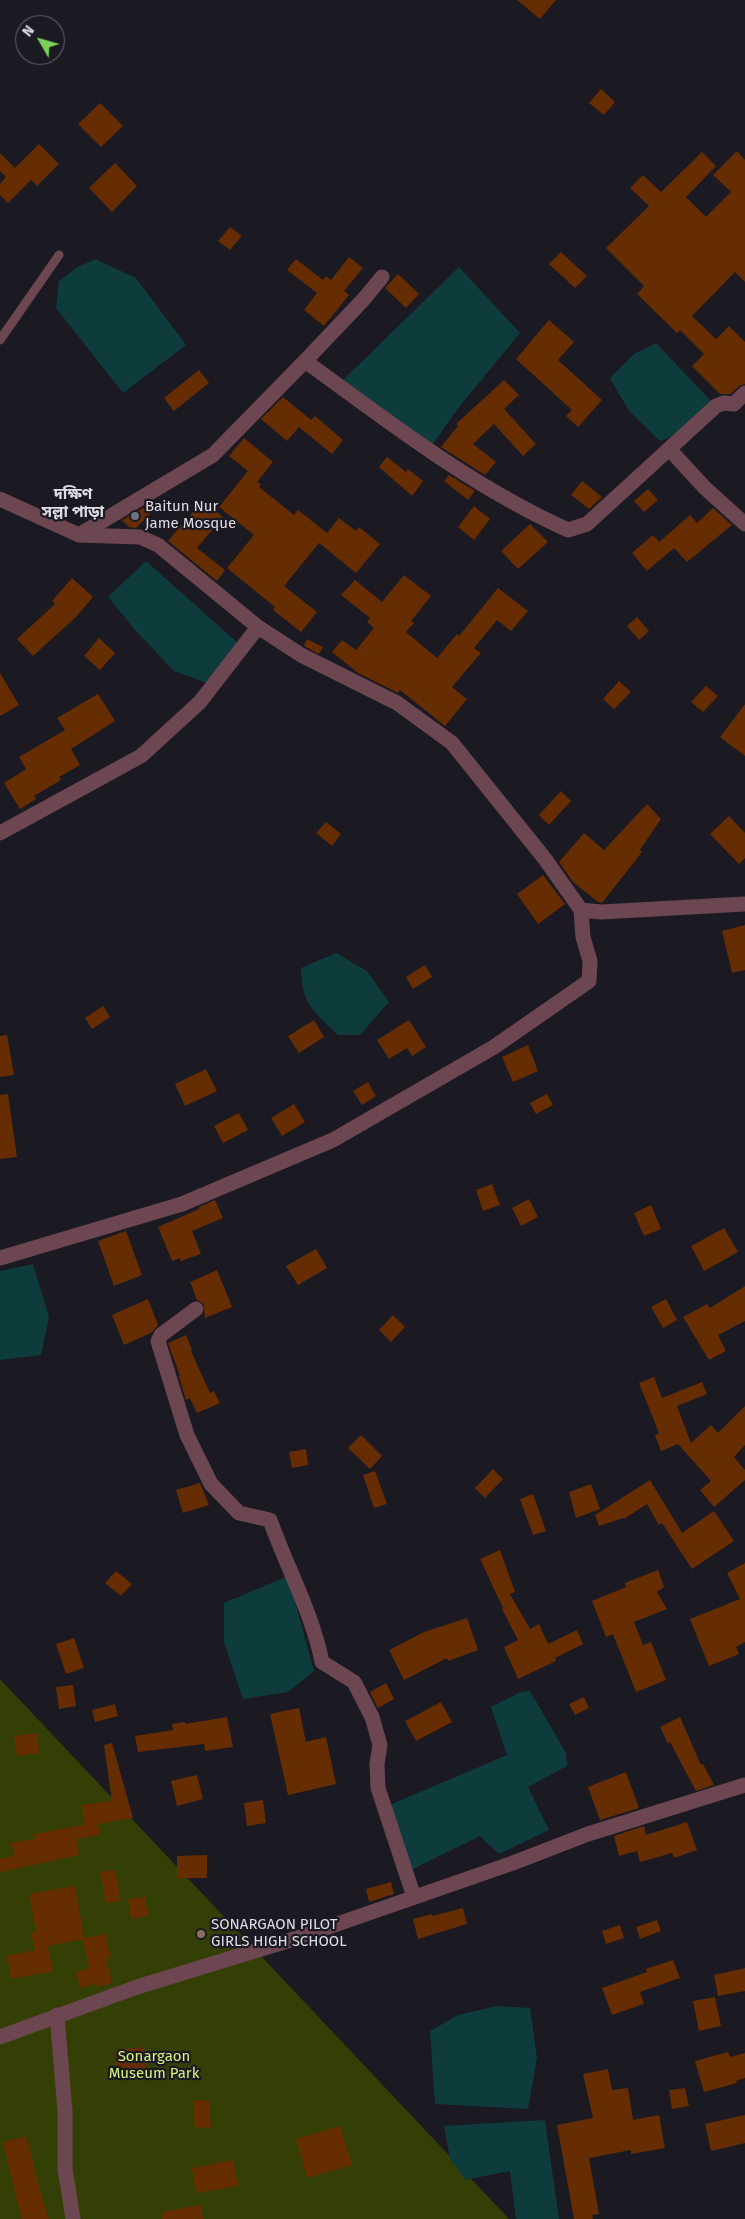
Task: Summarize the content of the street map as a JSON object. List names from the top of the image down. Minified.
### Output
{"districts":["দক্ষিণ সল্লা পাড়া"],"parks":["Sonargaon Museum Park"],"places":["Baitun Nur Jame Mosque","SONARGAON PILOT GIRLS HIGH SCHOOL"],"north":"top left"}
